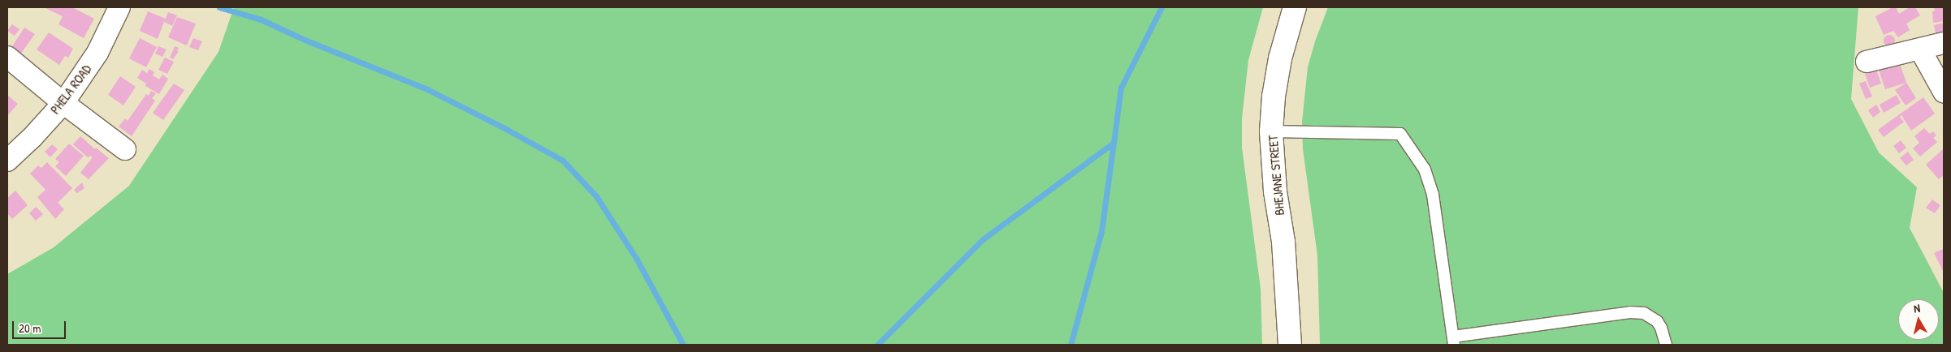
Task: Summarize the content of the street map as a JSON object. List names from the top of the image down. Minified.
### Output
{"streets":{"street":["PHELA ROAD","BHEJANE STREET"]},"scale_bar":"20 m","north":"top"}
